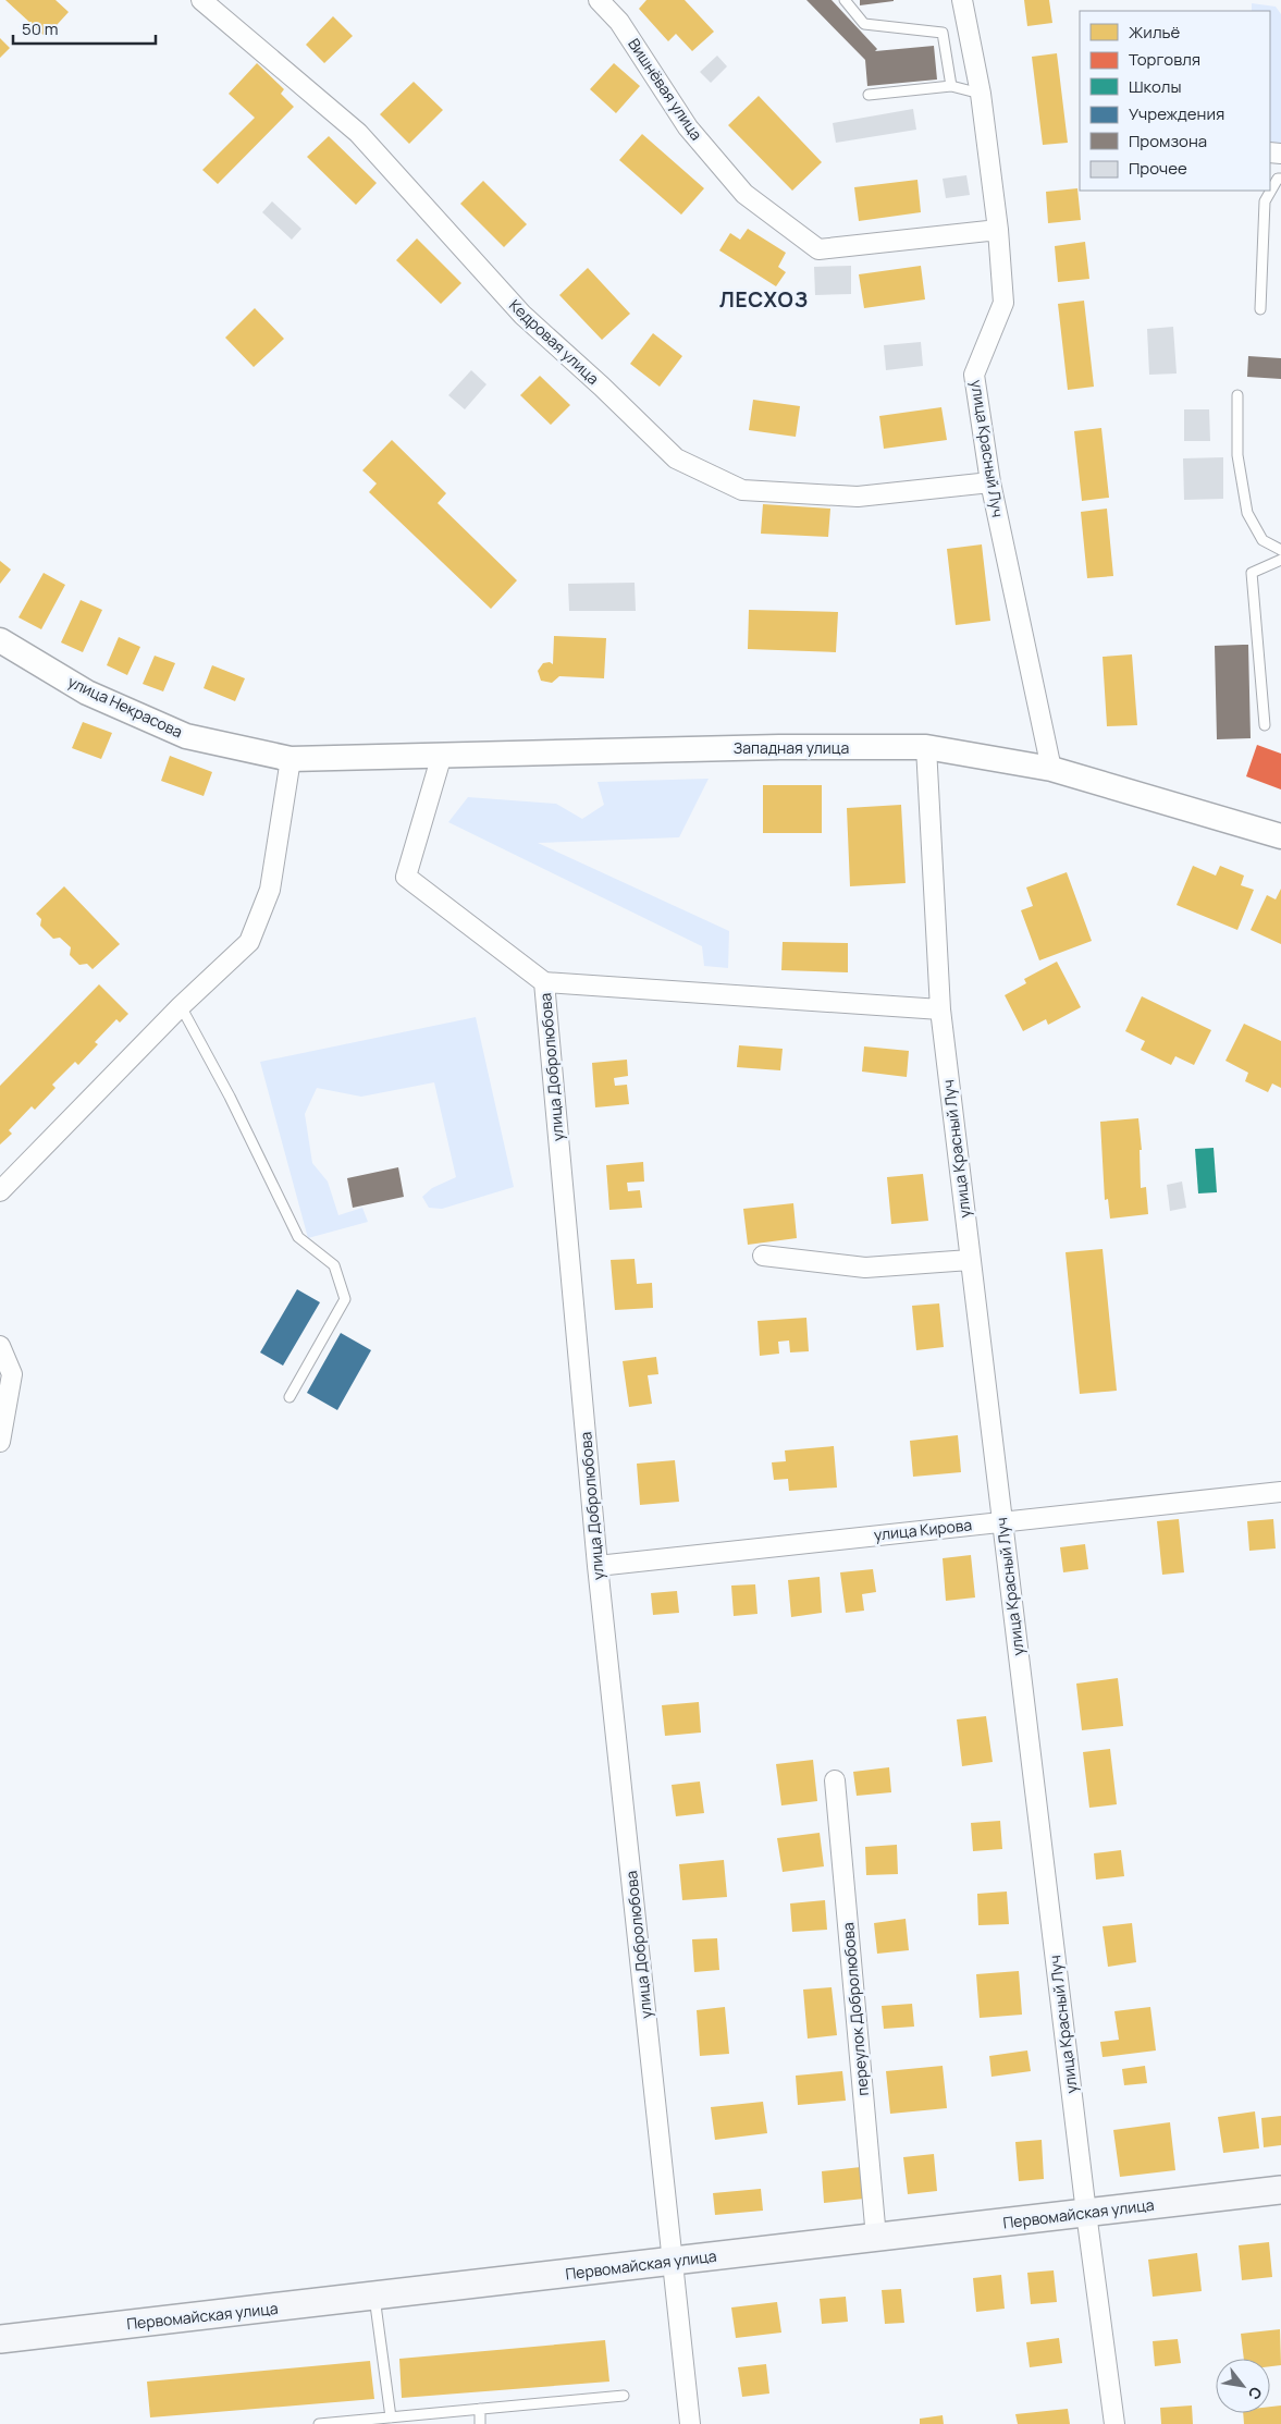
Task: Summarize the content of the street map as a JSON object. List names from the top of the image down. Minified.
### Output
{"streets":{"main road":["Первомайская улица"],"street":["Вишнёвая улица","Кедровая улица","улица Красный Луч","улица Некрасова","Западная улица","улица Добролюбова","улица Кирова","переулок Добролюбова"]},"crossings":[["Вишнёвая улица","улица Красный Луч"],["Кедровая улица","улица Красный Луч"],["улица Красный Луч","Западная улица"],["улица Красный Луч","улица Добролюбова"],["улица Красный Луч","улица Кирова"],["улица Красный Луч","Первомайская улица"],["улица Некрасова","Западная улица"],["улица Добролюбова","улица Кирова"],["улица Добролюбова","Первомайская улица"],["переулок Добролюбова","Первомайская улица"]],"districts":["ЛЕСХОЗ"],"legend":["Жильё","Торговля","Школы","Учреждения","Промзона","Прочее"],"scale_bar":"50 m","north":"bottom right"}
